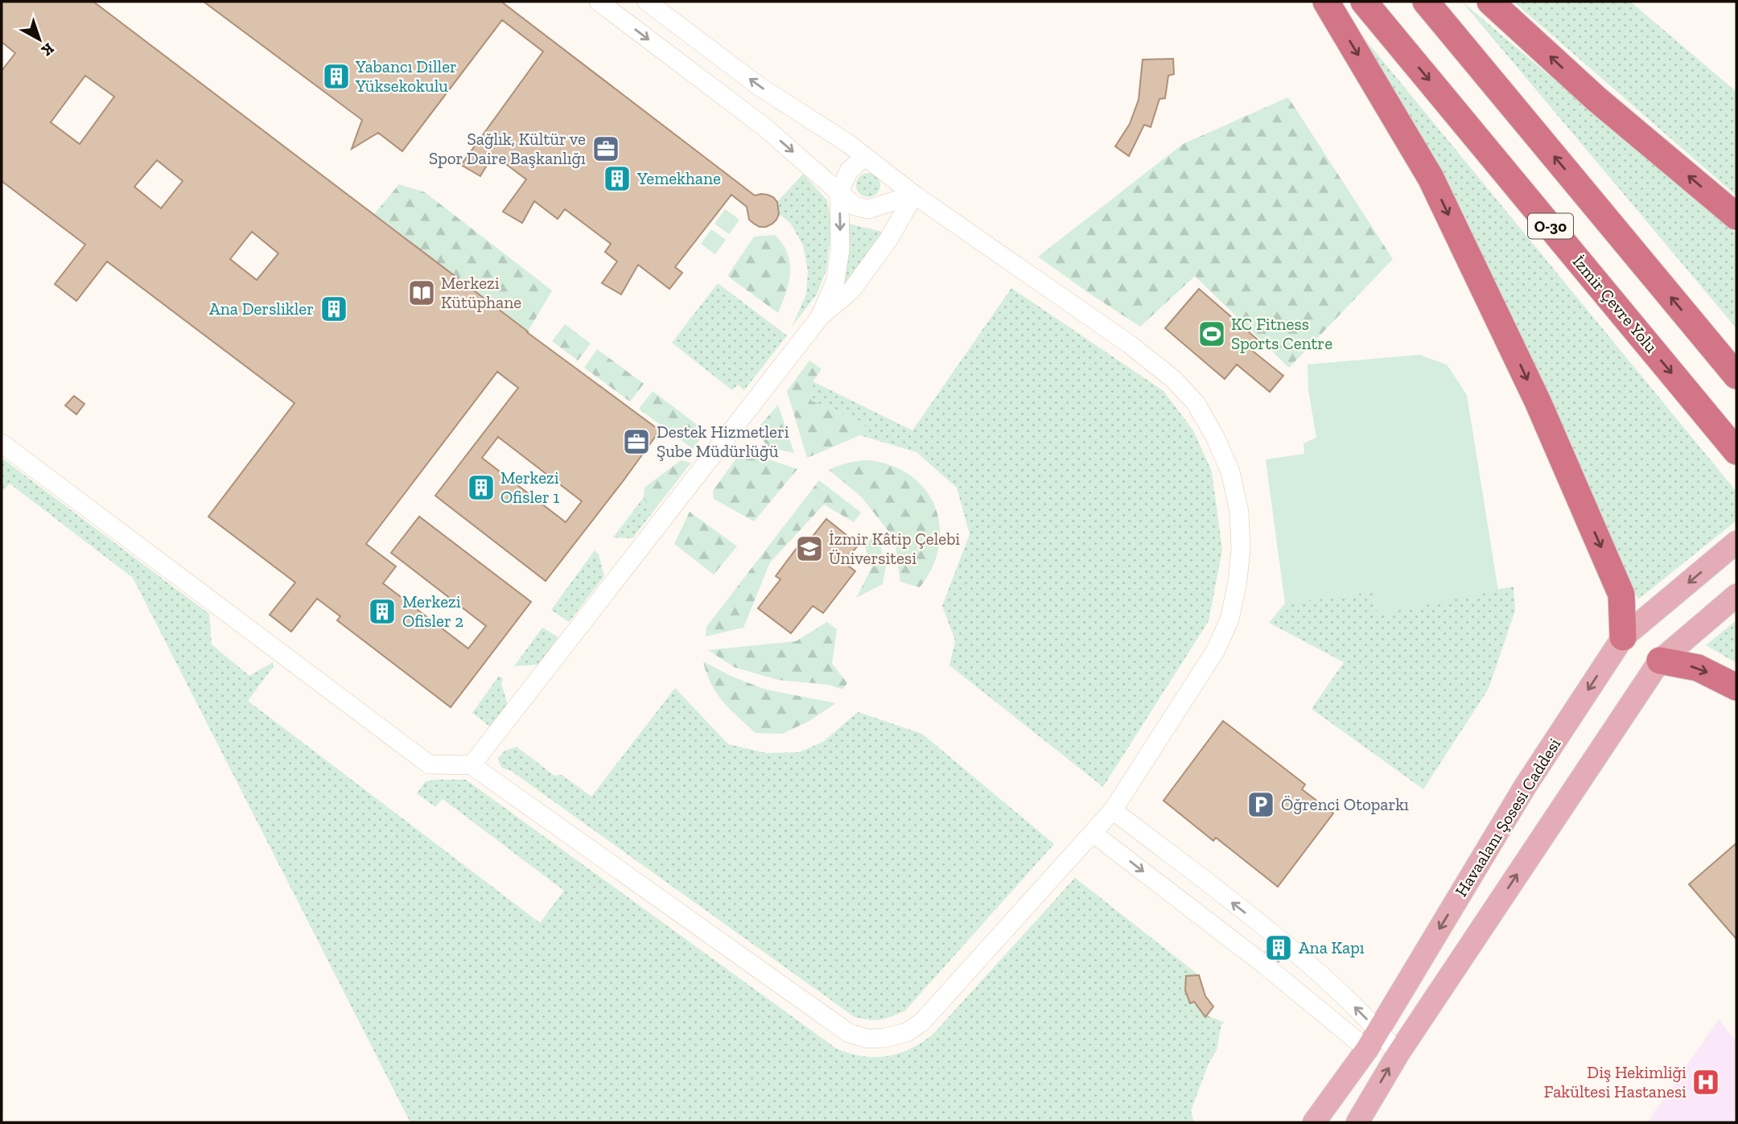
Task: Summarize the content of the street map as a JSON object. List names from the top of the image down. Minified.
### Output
{"streets":{"highway":["O-30","İzmir Çevre Yolu"],"main road":["Havaalanı Şosesi Caddesi"]},"places":{"building":["Yabancı Diller Yüksekokulu","Yemekhane","Ana Derslikler","Merkezi Ofisler 1","Merkezi Ofisler 2","Ana Kapı"],"office":["Sağlık, Kültür ve Spor Daire Başkanlığı","Destek Hizmetleri Şube Müdürlüğü"],"library":["Merkezi Kütüphane"],"sports":["KC Fitness Sports Centre"],"school or university":["İzmir Kâtip Çelebi Üniversitesi"],"parking":["Öğrenci Otoparkı"],"hospital":["Diş Hekimliği Fakültesi Hastanesi"]},"north":"bottom right"}
